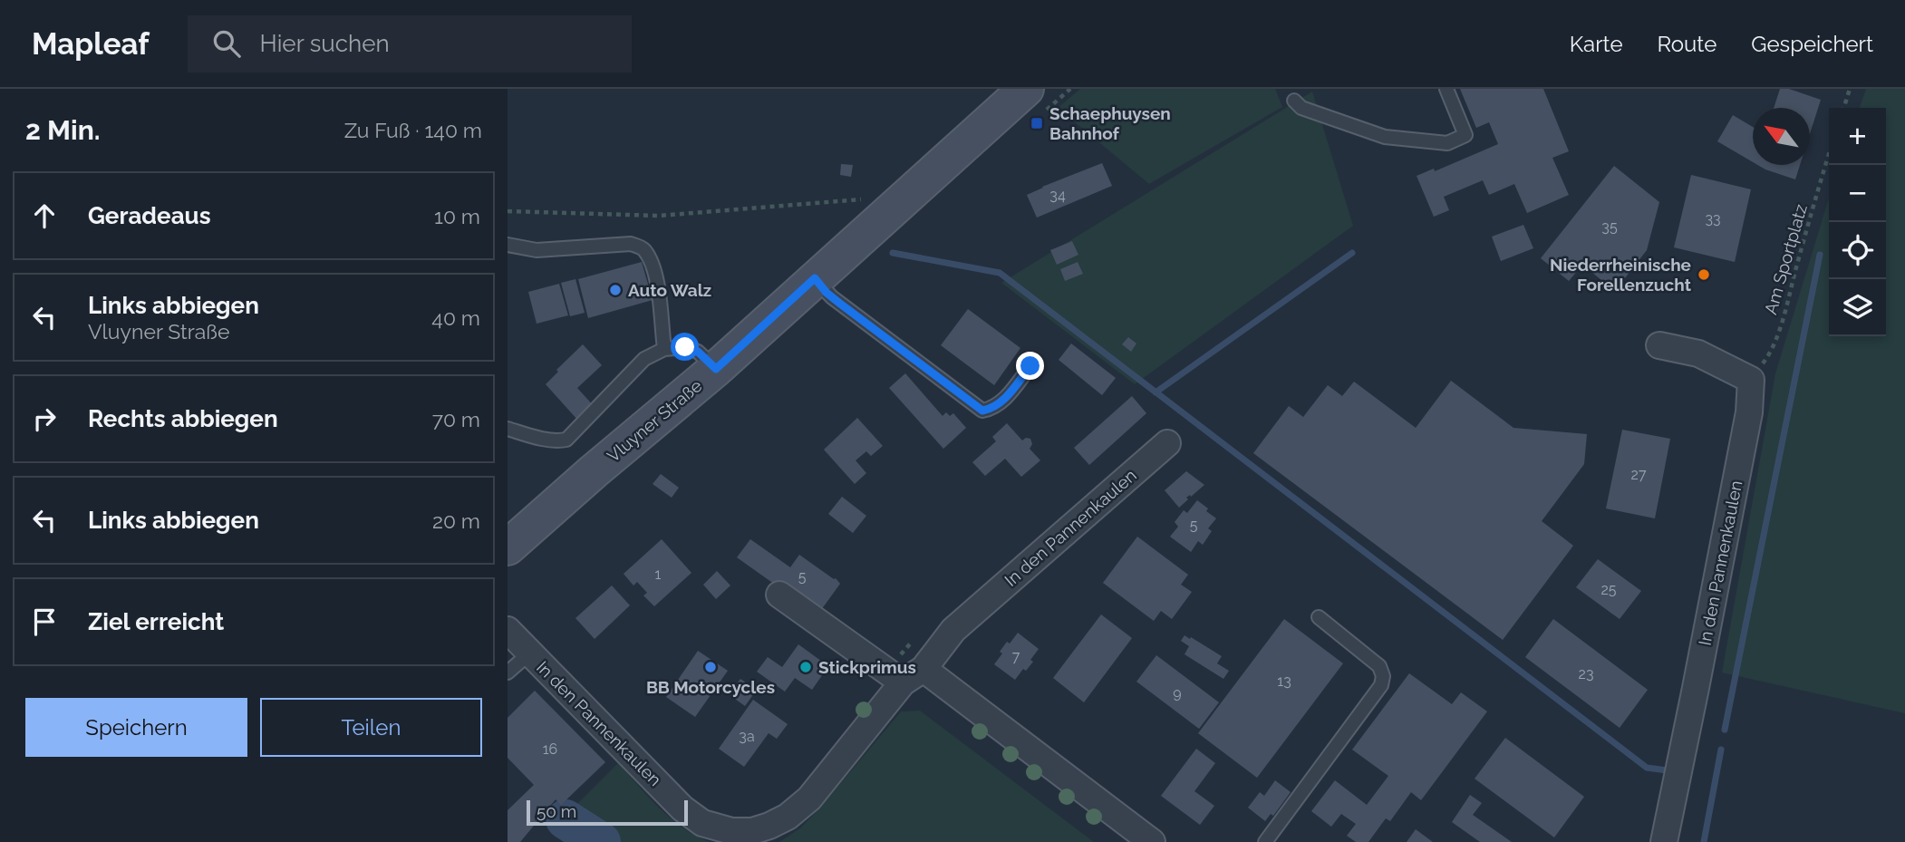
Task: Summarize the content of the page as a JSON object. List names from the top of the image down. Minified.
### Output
{"streets":{"main road":["Vluyner Straße"],"street":["In den Pannenkaulen"],"path":["Am Sportplatz"]},"crossings":[["Am Sportplatz","In den Pannenkaulen"]],"places":{"transit":["Schaephuysen Bahnhof"],"other":["Niederrheinische Forellenzucht","Auto Walz","BB Motorcycles","Stickprimus"]},"house_numbers":["34","33","35","27","5","1","5","25","7","23","13","9","3a","16"],"scale_bar":"50 m","north":"top left","page":{"header":"Mapleaf","search":"Hier suchen","nav":["Karte","Route","Gespeichert"],"heading":["2 Min.","Zu Fuß · 140 m"],"map_buttons":["+","−"],"list":[["Geradeaus","10 m"],["Links abbiegen","Vluyner Straße","40 m"],["Rechts abbiegen","70 m"],["Links abbiegen","20 m"],"Ziel erreicht"],"buttons":["Speichern","Teilen"],"scale":"50 m"}}
